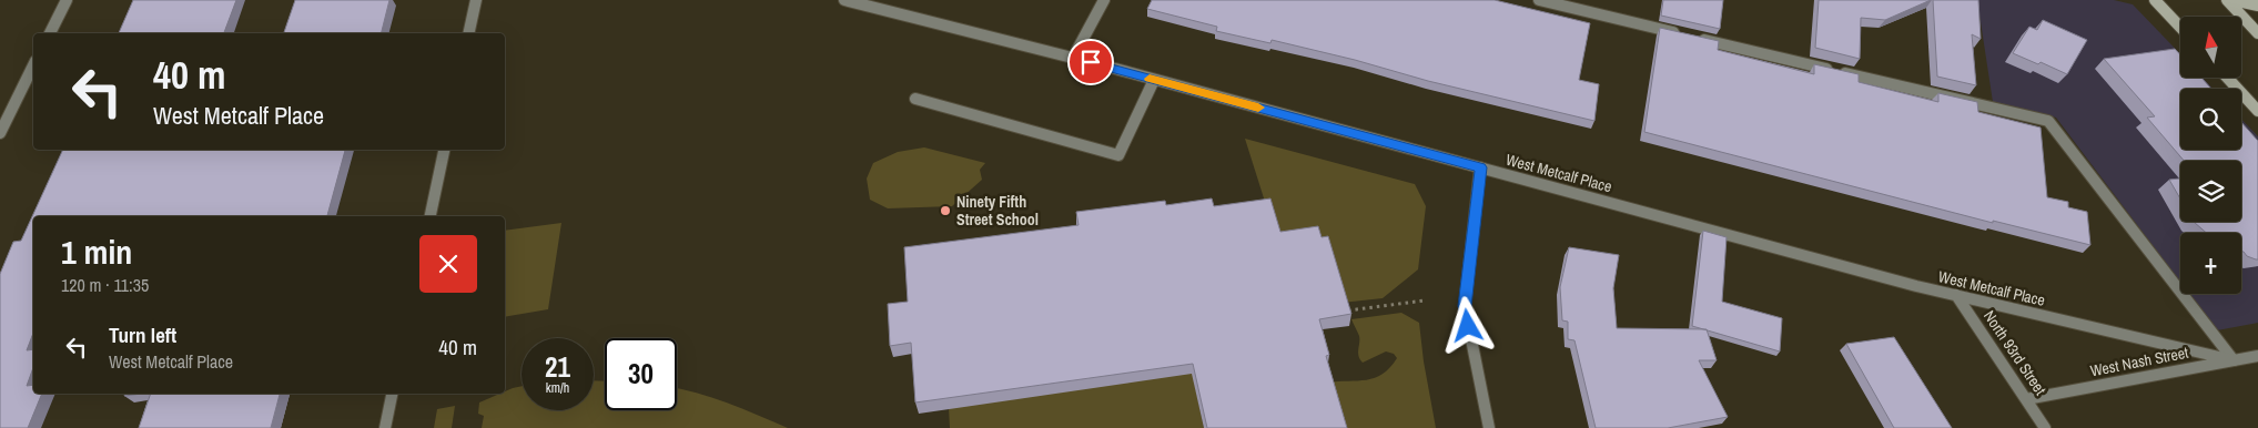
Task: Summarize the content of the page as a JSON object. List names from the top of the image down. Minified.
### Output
{"streets":{"street":["West Metcalf Place","North 93rd Street","West Nash Street"]},"crossings":[["West Metcalf Place","North 93rd Street"],["West Metcalf Place","West Nash Street"],["North 93rd Street","West Nash Street"]],"places":["Ninety Fifth Street School"],"north":"top","page":{"map_buttons":"+","turn":["40 m","West Metcalf Place"],"heading":["1 min","120 m · 11:35"],"list":[{"name":"Turn left","note":"West Metcalf Place","value":"40 m"}],"speed":"21 km/h","limit":"30"}}
